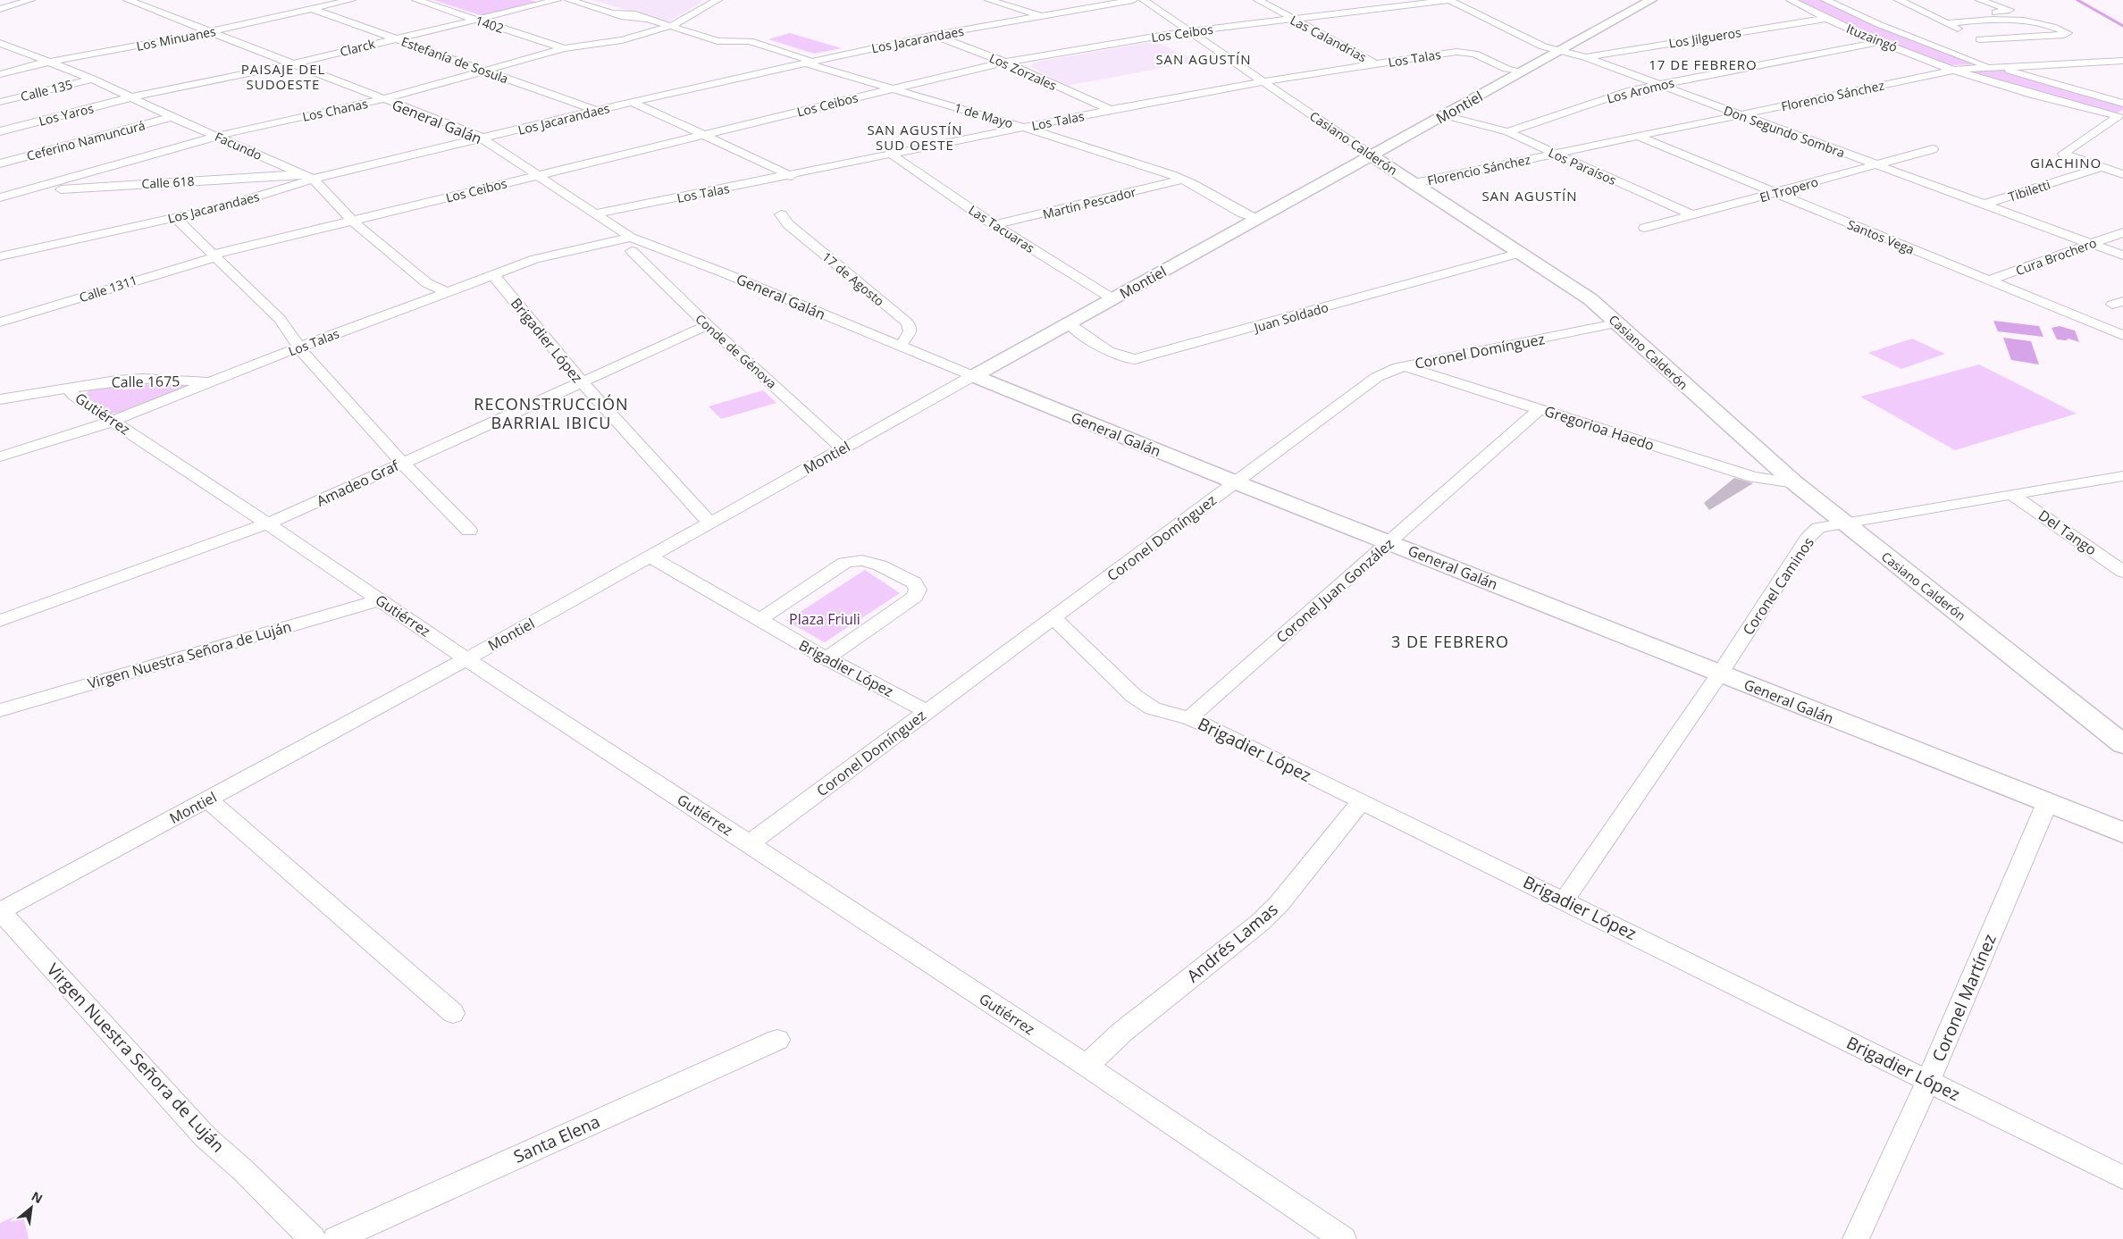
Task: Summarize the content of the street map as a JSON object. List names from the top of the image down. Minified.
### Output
{"streets":{"street":["1402","Los Ceibos","Los Jilgueros","Ituzaingó","Los Minuanes","Las Calandrias","Los Jacarandaes","Clarck","Los Talas","Estefanía de Sosula","Los Zorzales","Calle 135","Los Aromos","Florencio Sánchez","Montiel","Los Chanas","Los Yaros","1 de Mayo","General Galán","Don Segundo Sombra","Ceferino Namuncurá","Casiano Calderón","Facundo","Los Paraísos","Calle 618","El Tropero","Tibiletti","Martín Pescador","Las Tacuaras","Santos Vega","Cura Brochero","17 de Agosto","Calle 1311","Juan Soldado","Brigadier López","Conde de Génova","Coronel Domínguez","Calle 1675","Gutiérrez","Gregorioa Haedo","Amadeo Graf","Del Tango","Coronel Caminos","Coronel Juan González","Virgen Nuestra Señora de Luján","Andrés Lamas","Coronel Martínez","Santa Elena"]},"crossings":[["1402","Clarck"],["1402","Los Chanas"],["Los Ceibos","Las Calandrias"],["Los Ceibos","Los Zorzales"],["Los Ceibos","1 de Mayo"],["Los Ceibos","General Galán"],["Los Ceibos","Don Segundo Sombra"],["Los Ceibos","Casiano Calderón"],["Los Ceibos","Facundo"],["Los Ceibos","Calle 1311"],["Los Jilgueros","Ituzaingó"],["Los Jilgueros","Don Segundo Sombra"],["Ituzaingó","Los Aromos"],["Ituzaingó","Florencio Sánchez"],["Ituzaingó","Tibiletti"],["Los Minuanes","Estefanía de Sosula"],["Los Minuanes","General Galán"],["Los Minuanes","Facundo"],["Las Calandrias","Los Talas"],["Los Jacarandaes","Estefanía de Sosula"],["Los Jacarandaes","Los Zorzales"],["Los Jacarandaes","1 de Mayo"],["Los Jacarandaes","General Galán"],["Los Jacarandaes","Facundo"],["Los Jacarandaes","Calle 618"],["Clarck","Estefanía de Sosula"],["Clarck","Los Yaros"],["Clarck","General Galán"],["Clarck","Facundo"],["Los Talas","Los Zorzales"],["Los Talas","Montiel"],["Los Talas","1 de Mayo"],["Los Talas","General Galán"],["Los Talas","Casiano Calderón"],["Los Talas","Facundo"],["Los Talas","Las Tacuaras"],["Los Talas","Brigadier López"],["Los Talas","Conde de Génova"],["Los Talas","Calle 1675"],["Los Talas","Gutiérrez"],["Estefanía de Sosula","Los Chanas"],["Calle 135","Facundo"],["Los Aromos","Don Segundo Sombra"],["Los Aromos","Los Paraísos"],["Florencio Sánchez","Don Segundo Sombra"],["Florencio Sánchez","Casiano Calderón"],["Florencio Sánchez","Los Paraísos"],["Florencio Sánchez","Santos Vega"],["Montiel","1 de Mayo"],["Montiel","General Galán"],["Montiel","Don Segundo Sombra"],["Montiel","Casiano Calderón"],["Montiel","Los Paraísos"],["Montiel","Las Tacuaras"],["Montiel","Juan Soldado"],["Montiel","Brigadier López"],["Montiel","Conde de Génova"],["Montiel","Gutiérrez"],["Montiel","Virgen Nuestra Señora de Luján"],["Los Chanas","1 de Mayo"],["Los Chanas","General Galán"],["Los Chanas","Facundo"],["Los Chanas","Calle 618"],["Los Yaros","Facundo"],["1 de Mayo","Martín Pescador"],["General Galán","17 de Agosto"],["General Galán","Conde de Génova"],["General Galán","Coronel Domínguez"],["General Galán","Coronel Caminos"],["General Galán","Coronel Juan González"],["General Galán","Coronel Martínez"],["Don Segundo Sombra","El Tropero"],["Don Segundo Sombra","Tibiletti"],["Don Segundo Sombra","Cura Brochero"],["Ceferino Namuncurá","Facundo"],["Casiano Calderón","Juan Soldado"],["Casiano Calderón","Coronel Domínguez"],["Casiano Calderón","Gregorioa Haedo"],["Casiano Calderón","Coronel Caminos"],["Facundo","Calle 618"],["Los Paraísos","El Tropero"],["El Tropero","Santos Vega"],["Martín Pescador","Las Tacuaras"],["Santos Vega","Cura Brochero"],["Brigadier López","Coronel Domínguez"],["Brigadier López","Amadeo Graf"],["Brigadier López","Coronel Caminos"],["Brigadier López","Coronel Juan González"],["Brigadier López","Andrés Lamas"],["Brigadier López","Coronel Martínez"],["Conde de Génova","Amadeo Graf"],["Coronel Domínguez","Gutiérrez"],["Coronel Domínguez","Gregorioa Haedo"],["Calle 1675","Gutiérrez"],["Gutiérrez","Amadeo Graf"],["Gutiérrez","Virgen Nuestra Señora de Luján"],["Gutiérrez","Andrés Lamas"],["Gregorioa Haedo","Coronel Juan González"],["Del Tango","Coronel Caminos"]],"districts":["SAN AGUSTÍN","17 DE FEBRERO","PAISAJE DEL SUDOESTE","SAN AGUSTÍN SUD OESTE","GIACHINO","SAN AGUSTÍN","RECONSTRUCCIÓN BARRIAL IBICU","3 DE FEBRERO"],"parks":["Plaza Friuli"],"north":"top right"}
